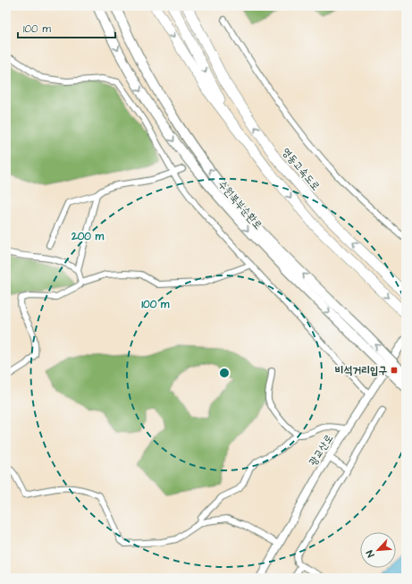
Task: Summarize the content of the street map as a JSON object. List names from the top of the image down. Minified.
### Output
{"streets":{"highway":["영동고속도로","수원북부순환로"],"street":["광교산로"]},"places":{"transit":["비석거리입구"]},"scale_bar":"100 m","north":"bottom left","rings":["200 m","100 m"]}
